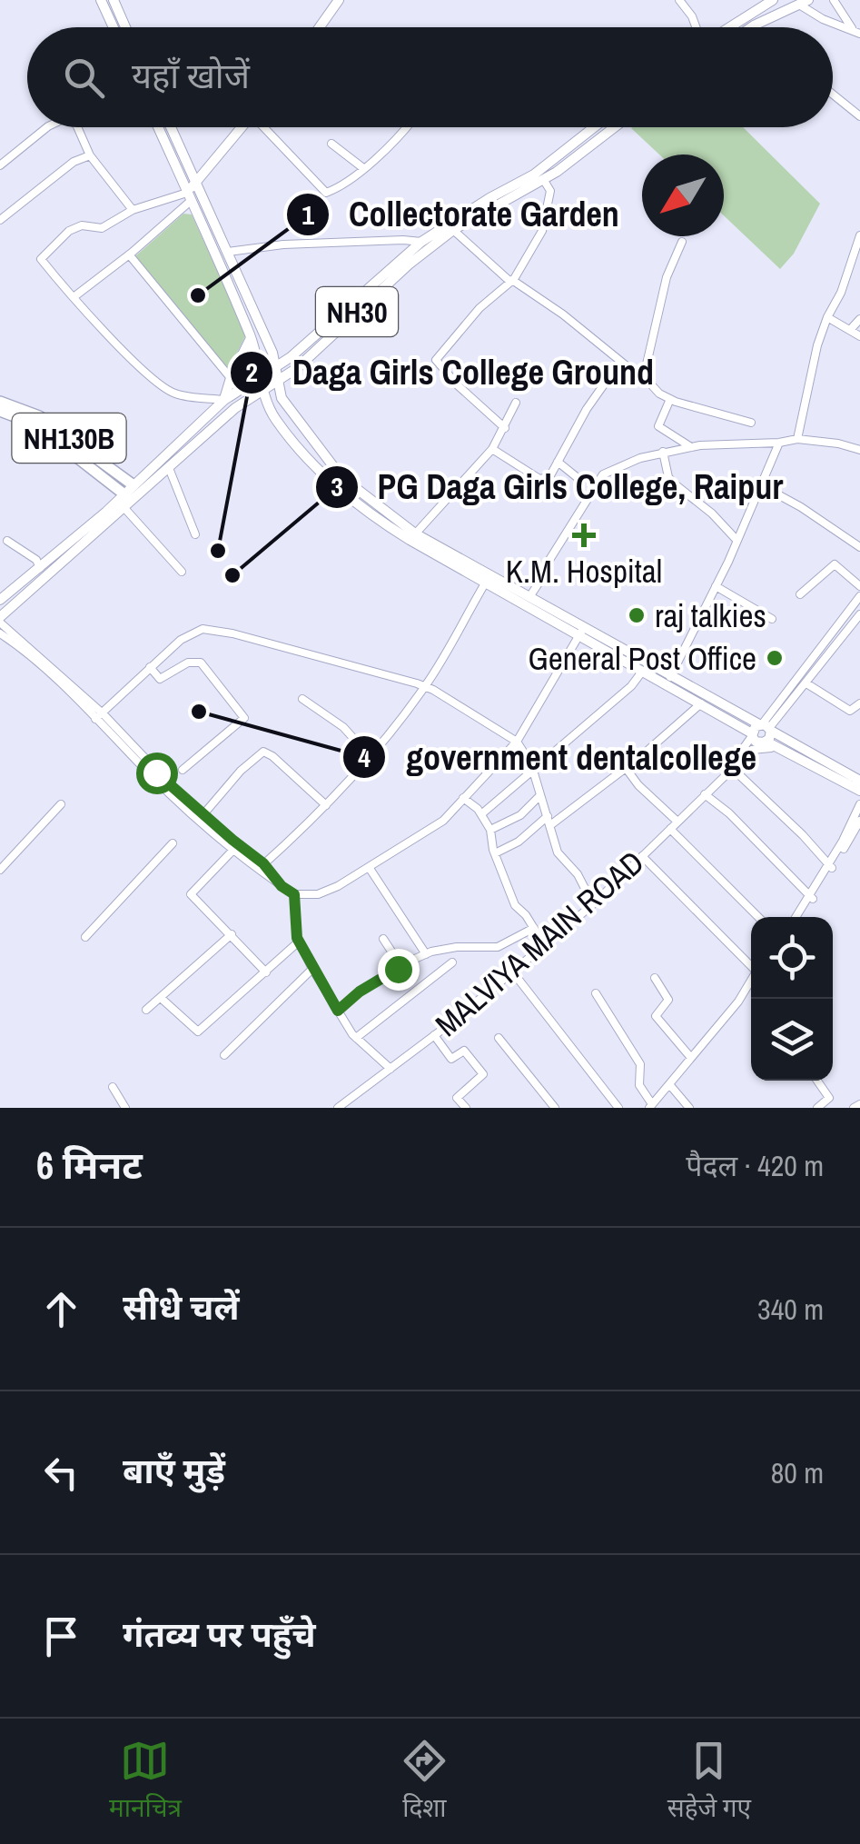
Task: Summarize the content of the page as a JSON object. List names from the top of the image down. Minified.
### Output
{"streets":{"highway":["NH130B"],"main road":["NH30"],"street":["MALVIYA MAIN ROAD"]},"crossings":[["NH30","NH130B"]],"places":{"other":["Collectorate Garden","Daga Girls College Ground","PG Daga Girls College, Raipur","raj talkies","General Post Office","government dentalcollege"],"health":["K.M. Hospital"]},"north":"bottom left","page":{"search":"यहाँ खोजें","heading":["6 मिनट","पैदल · 420 m"],"list":[["सीधे चलें","340 m"],["बाएँ मुड़ें","80 m"],"गंतव्य पर पहुँचे"],"nav":["मानचित्र","दिशा","सहेजे गए"]}}
